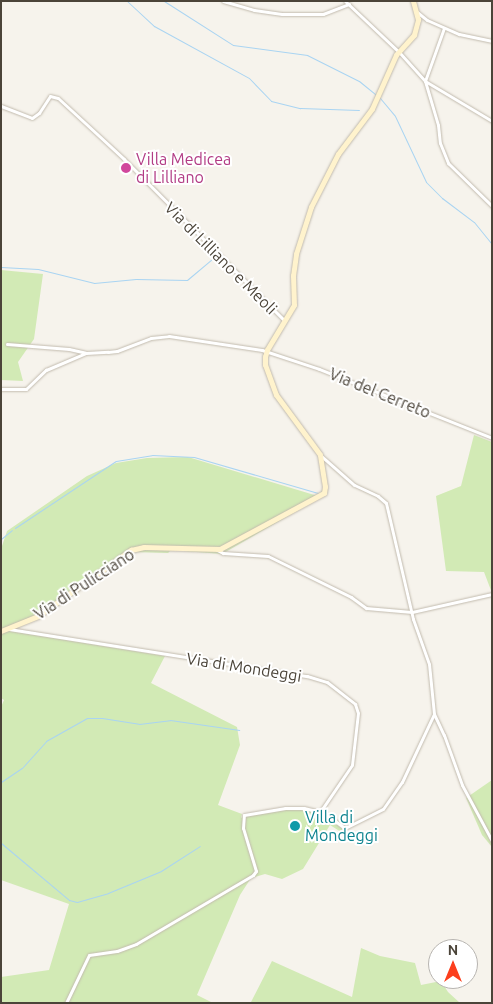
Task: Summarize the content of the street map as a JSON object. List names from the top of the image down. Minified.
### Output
{"streets":{"street":["Via di Lilliano e Meoli","Via del Cerreto","Via di Pulicciano","Via di Mondeggi"]},"crossings":[["Via del Cerreto","Via di Pulicciano"],["Via di Pulicciano","Via di Mondeggi"]],"places":["Villa Medicea di Lilliano","Villa di Mondeggi"],"north":"top"}
